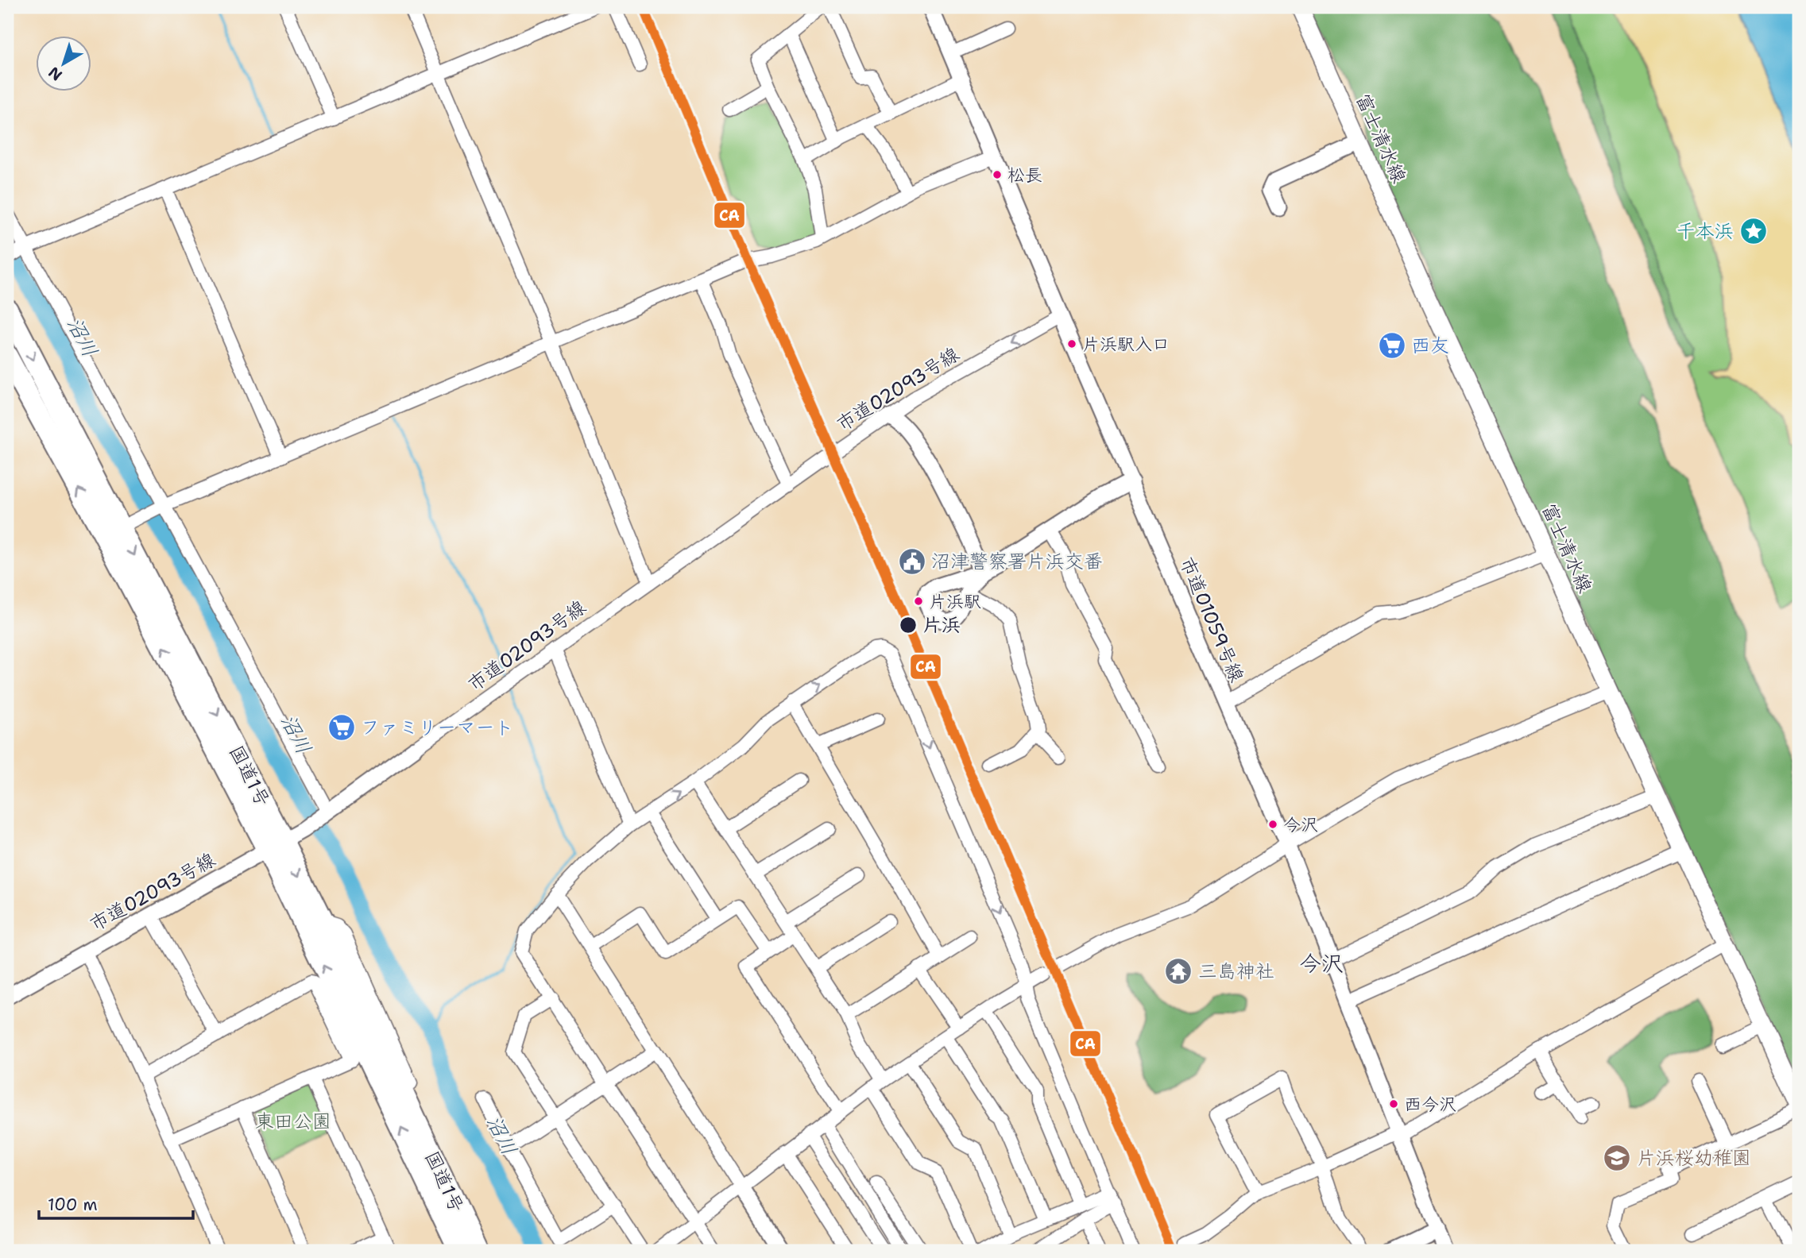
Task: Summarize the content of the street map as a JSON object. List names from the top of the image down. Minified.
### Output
{"streets":{"highway":["国道1号"],"main road":["富士清水線"],"street":["市道02093号線","市道01059号線"]},"crossings":[["市道02093号線","市道01059号線"],["市道02093号線","国道1号"]],"districts":["今沢"],"water":["沼川"],"parks":["東田公園"],"places":{"other":["松長","片浜駅入口","片浜駅","片浜","今沢","西今沢"],"place":["千本浜"],"supermarket":["西友","ファミリーマート"],"public building":["沼津警察署片浜交番"],"temple":["三島神社"],"school or university":["片浜桜幼稚園"]},"lines":["transit line CA"],"scale_bar":"100 m","north":"bottom left"}
